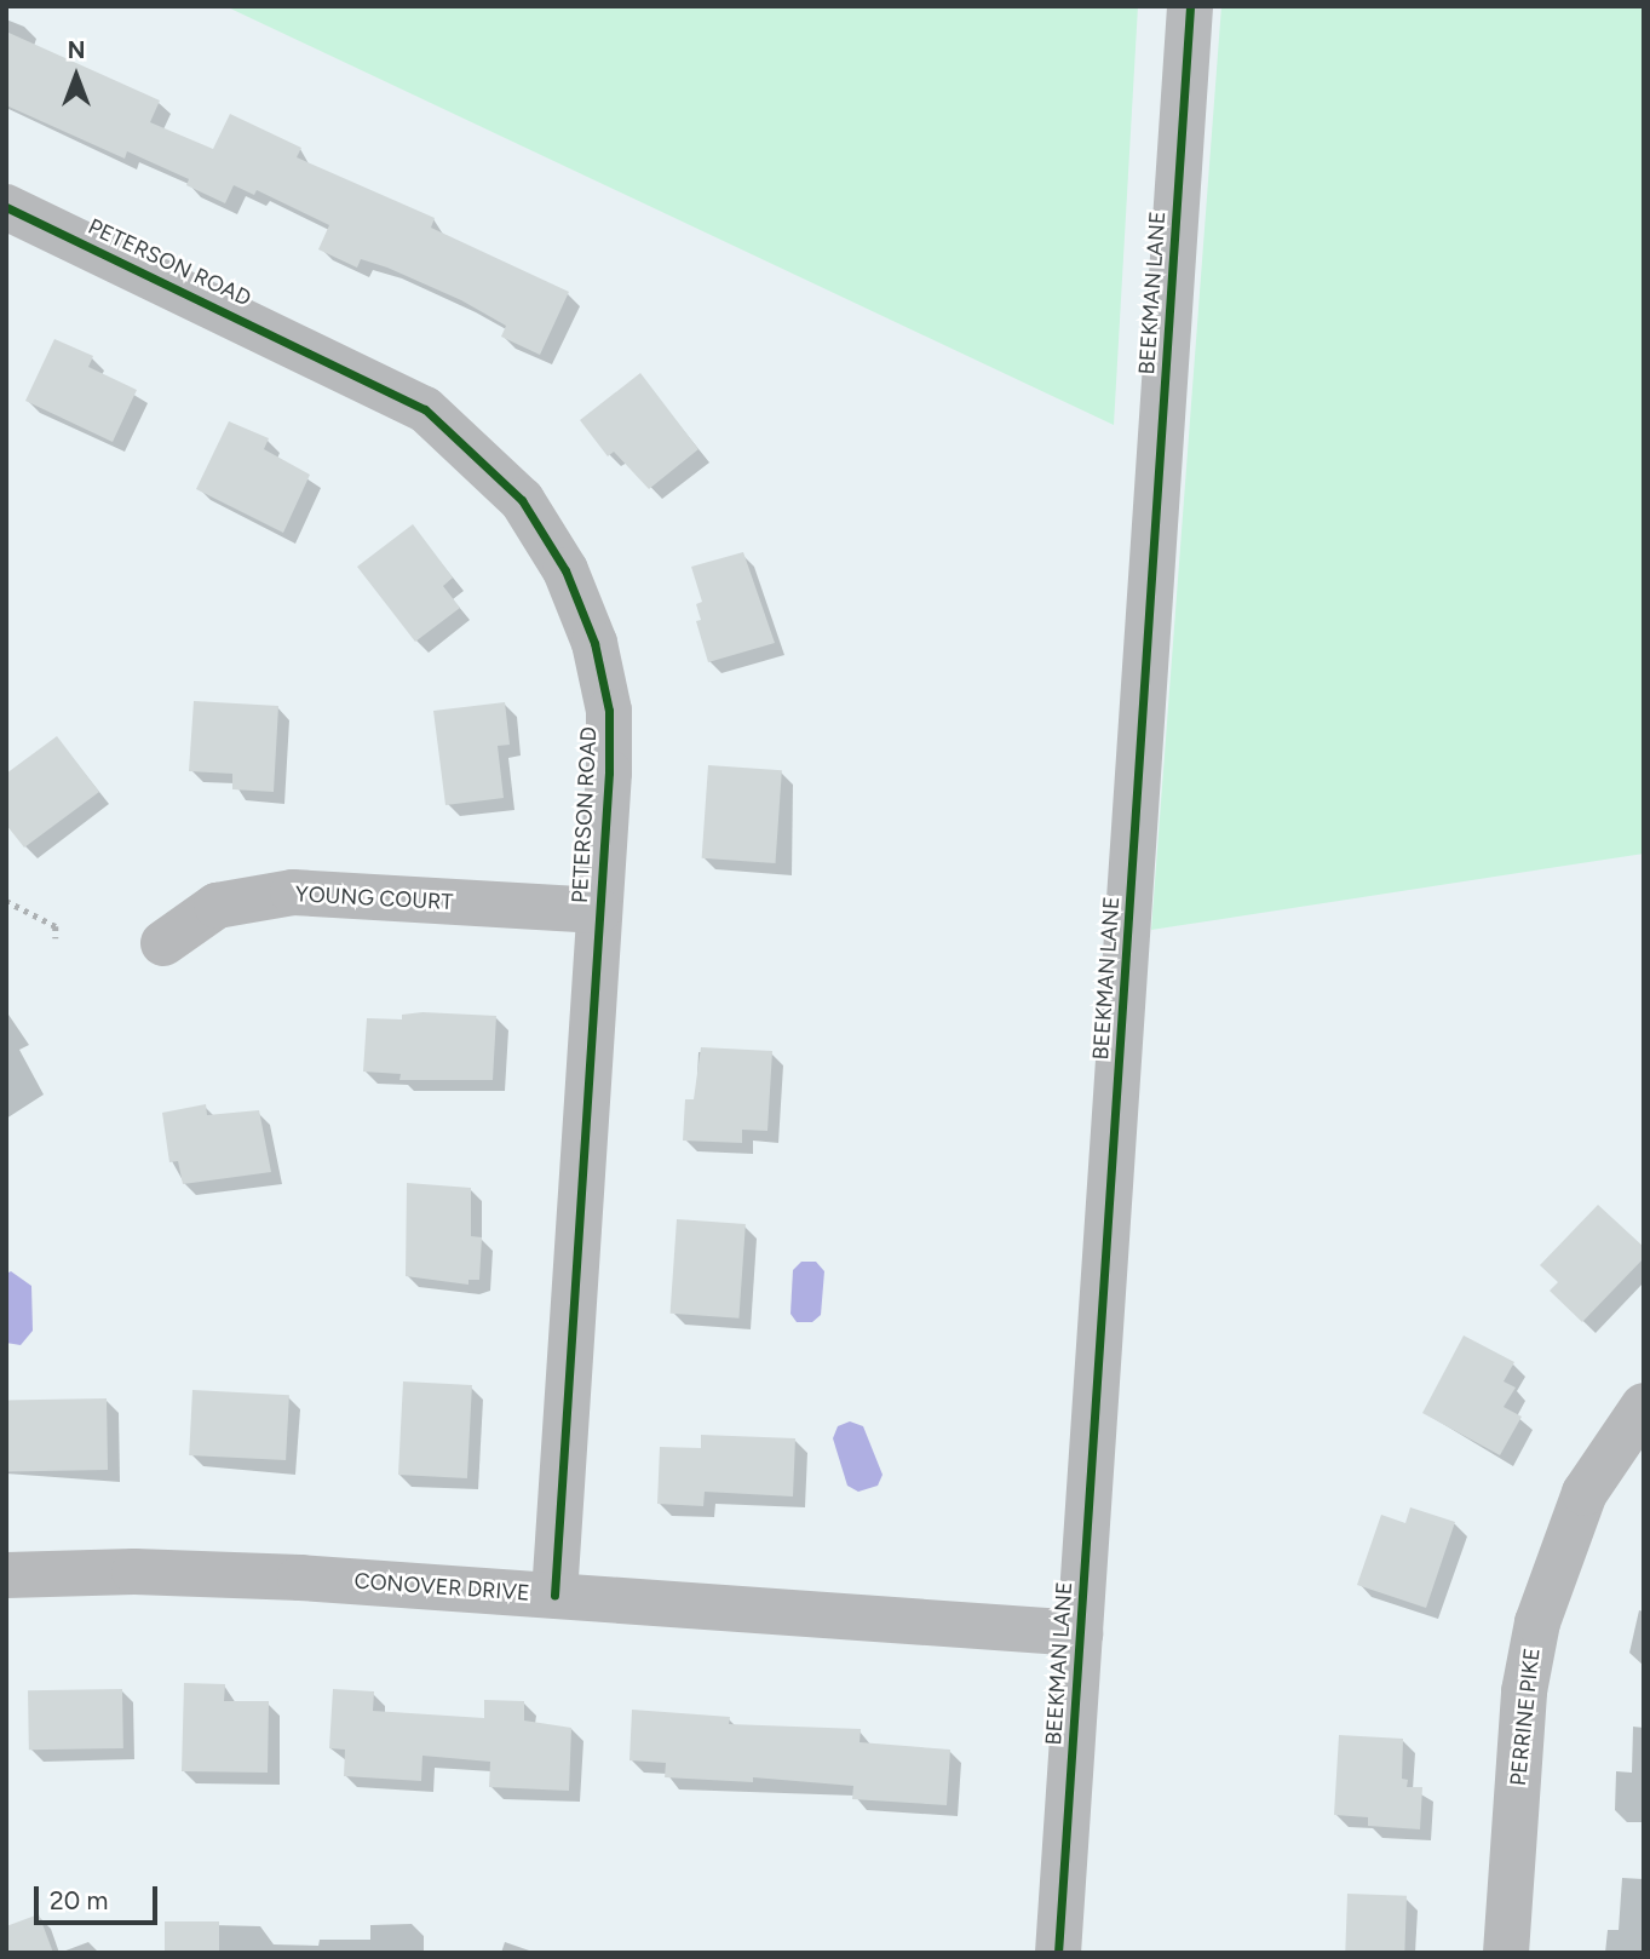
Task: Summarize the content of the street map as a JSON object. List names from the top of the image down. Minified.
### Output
{"streets":{"street":["PETERSON ROAD","BEEKMAN LANE","YOUNG COURT","CONOVER DRIVE","PERRINE PIKE"]},"crossings":[["PETERSON ROAD","YOUNG COURT"],["PETERSON ROAD","CONOVER DRIVE"],["BEEKMAN LANE","CONOVER DRIVE"]],"scale_bar":"20 m","north":"top"}
